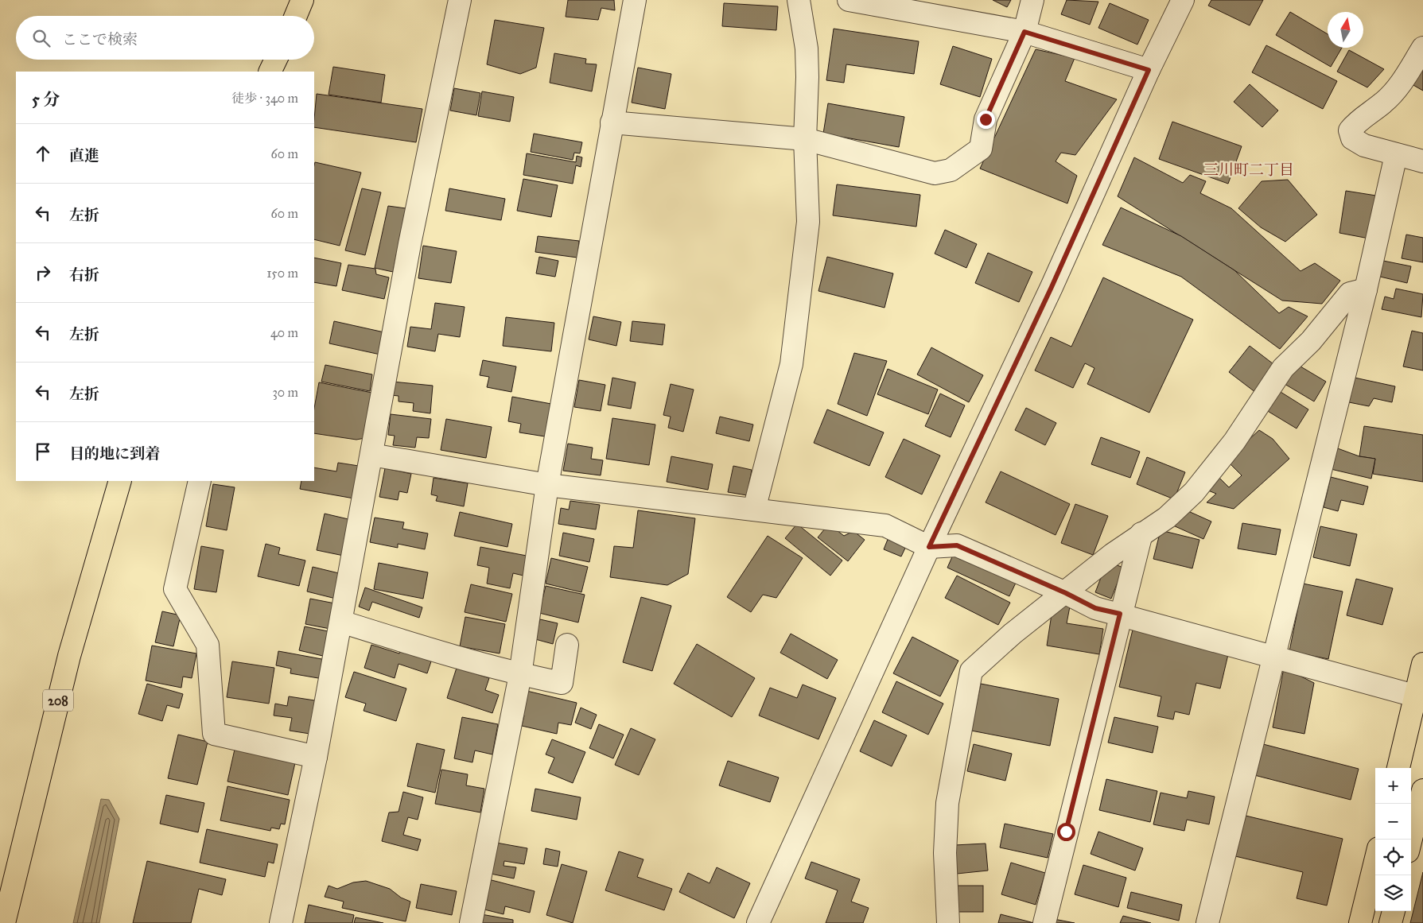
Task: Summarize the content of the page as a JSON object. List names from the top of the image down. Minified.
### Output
{"streets":{"highway":["208"]},"districts":["三川町二丁目"],"north":"top","page":{"search":"ここで検索","heading":["5 分","徒歩 · 340 m"],"list":[["直進","60 m"],["左折","60 m"],["右折","150 m"],["左折","40 m"],["左折","30 m"],"目的地に到着"],"map_buttons":["+","−"]}}
